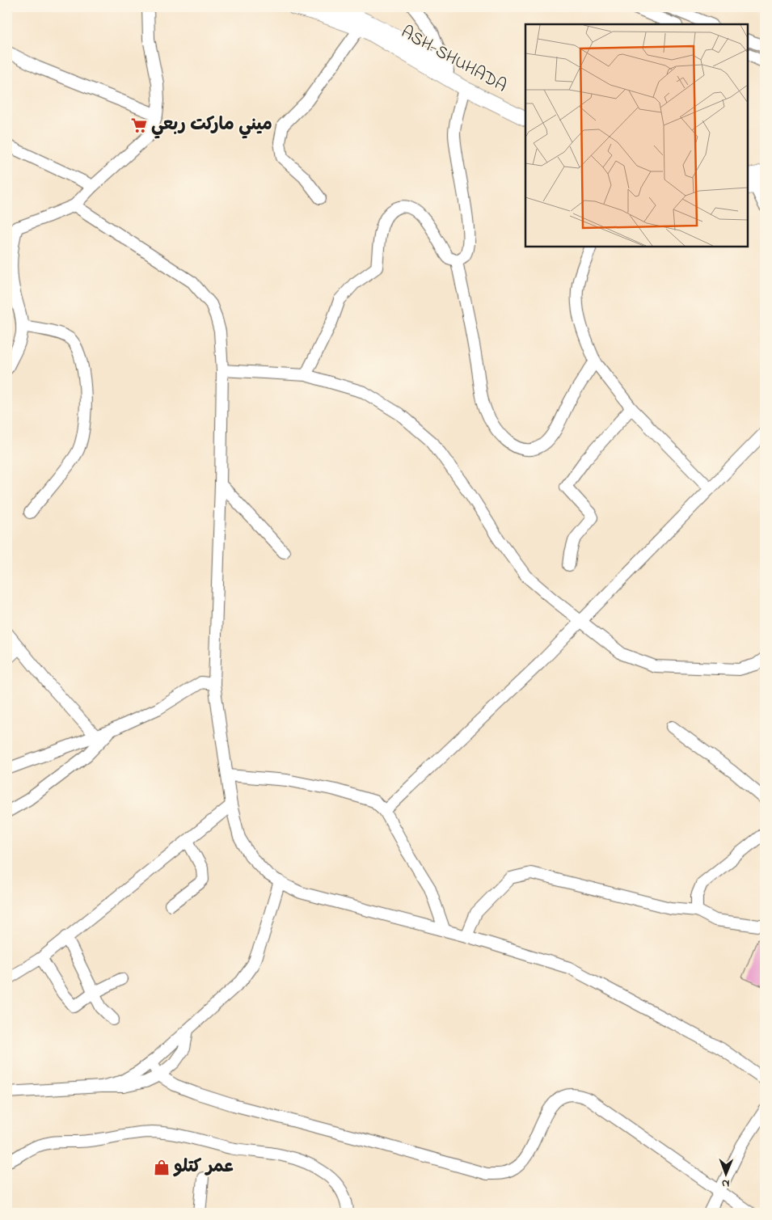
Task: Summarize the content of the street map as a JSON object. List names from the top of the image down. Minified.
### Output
{"streets":{"main road":["ASH-SHUHADA"]},"places":{"supermarket":["ميني ماركت ربعي"],"shop":["عمر كتلو"]},"north":"bottom"}
